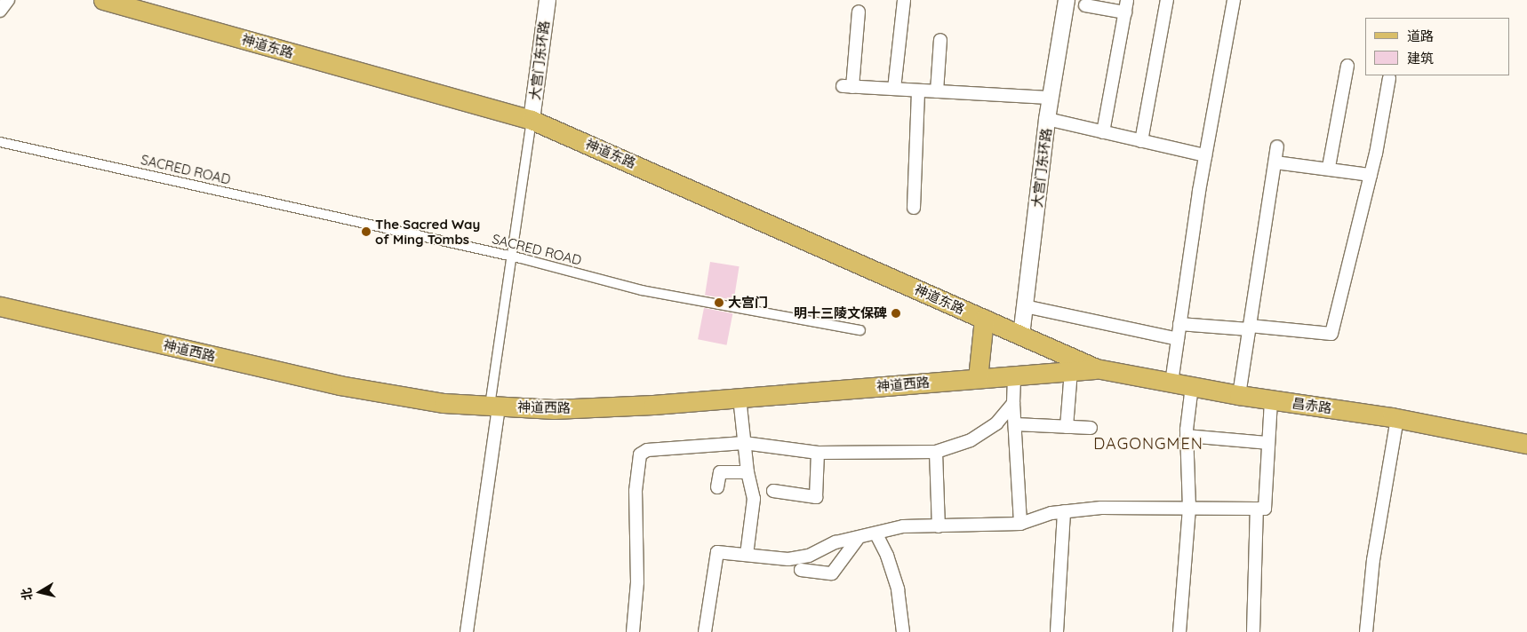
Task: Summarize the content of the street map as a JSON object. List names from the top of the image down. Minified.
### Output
{"streets":{"main road":["神道东路","神道西路","昌赤路"],"street":["大宫门东环路","SACRED ROAD"]},"crossings":[["神道东路","大宫门东环路"],["神道东路","神道西路"],["神道东路","昌赤路"],["神道西路","昌赤路"]],"districts":["DAGONGMEN"],"places":["The Sacred Way of Ming Tombs","大宫门","明十三陵文保碑"],"legend":["道路","建筑"],"north":"left"}
